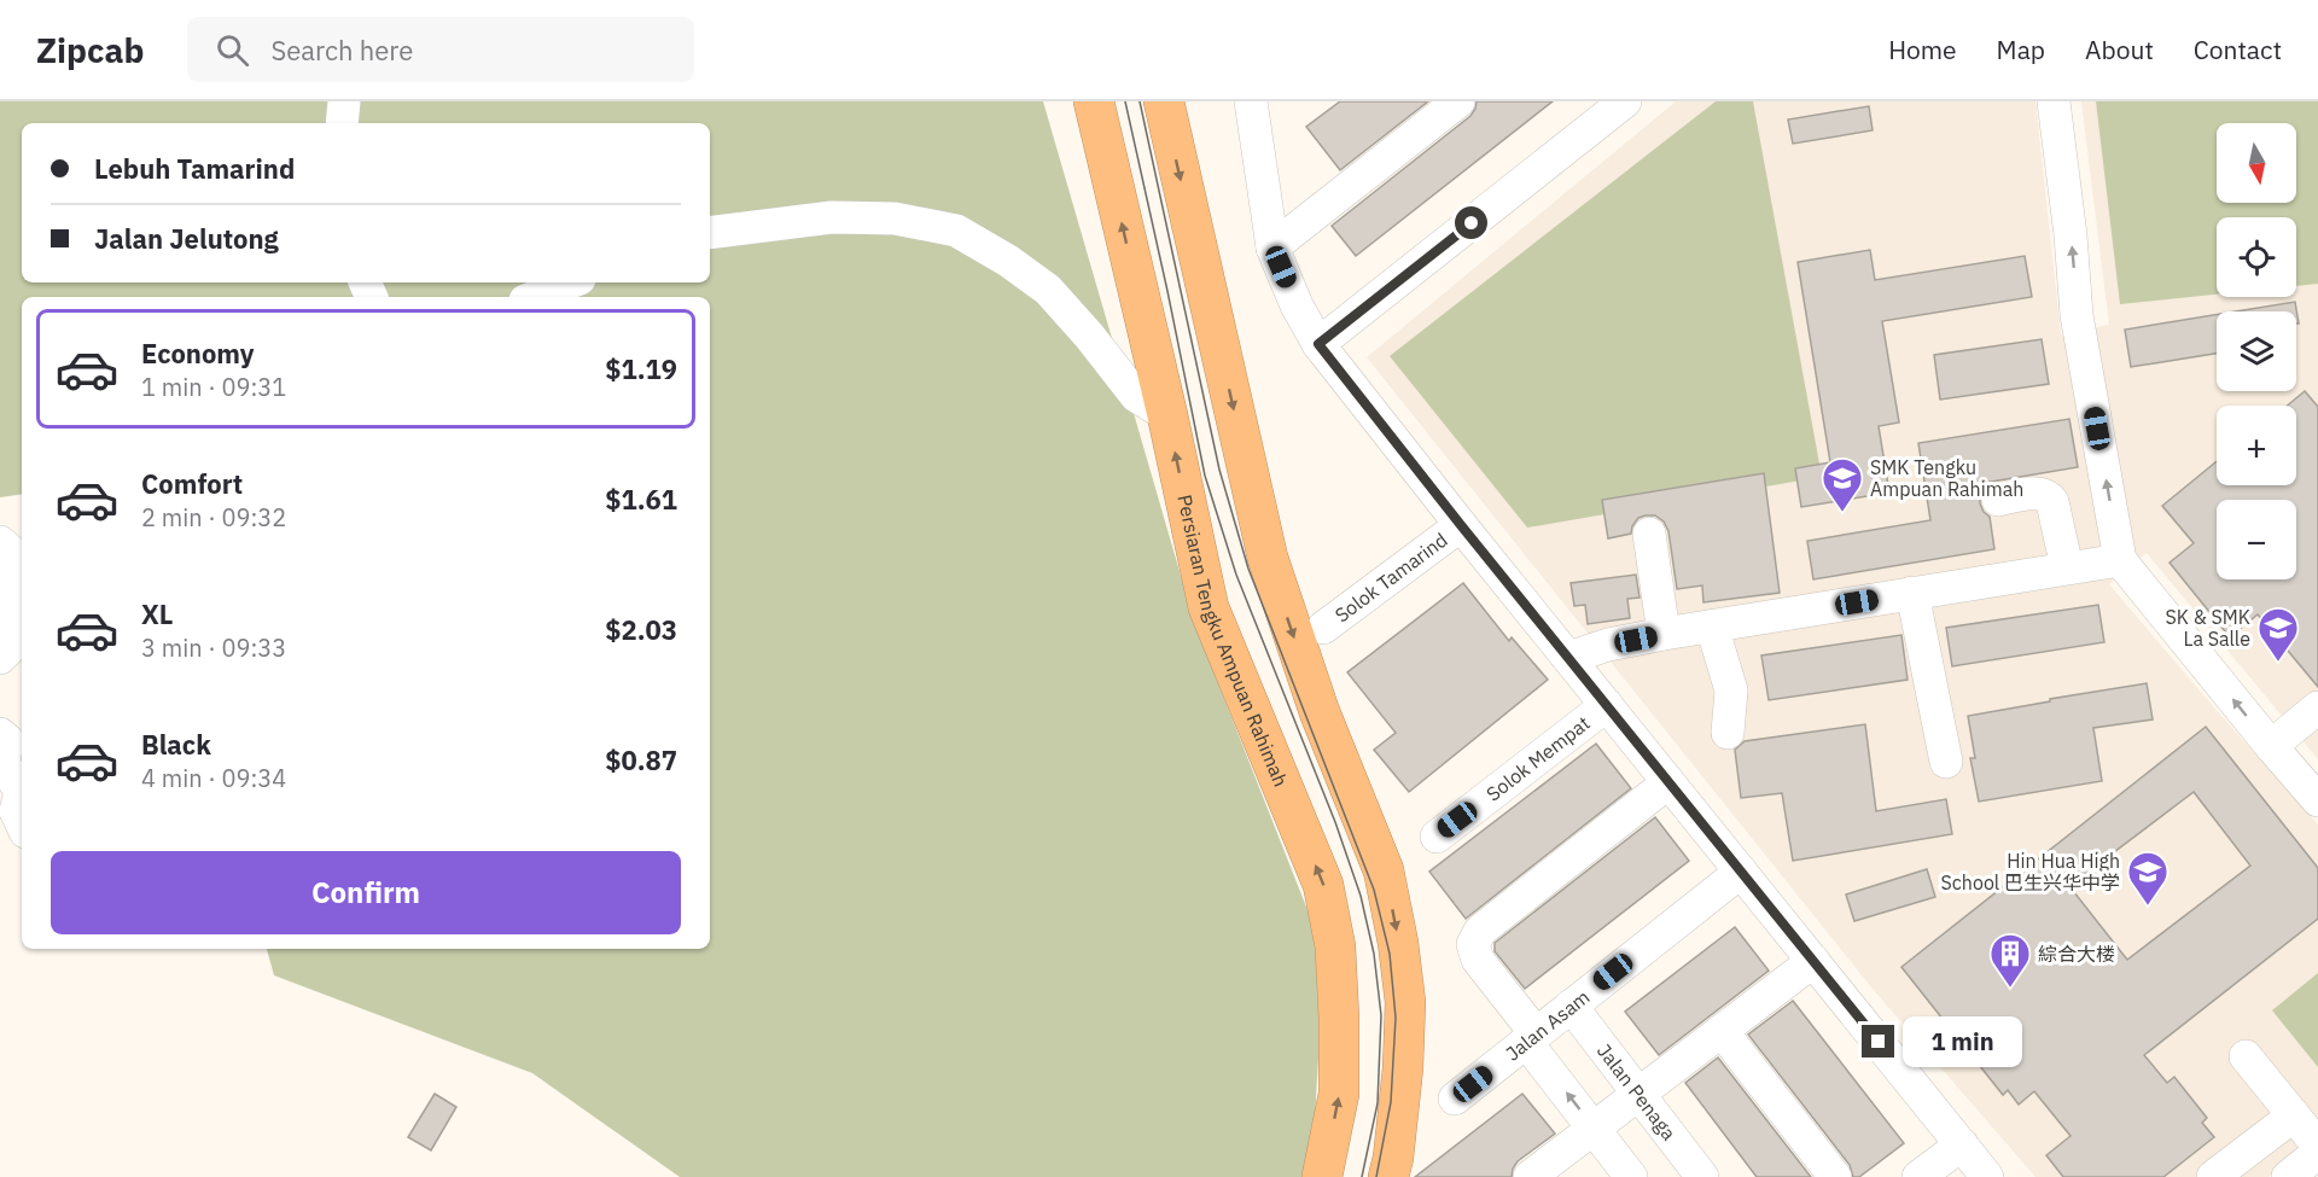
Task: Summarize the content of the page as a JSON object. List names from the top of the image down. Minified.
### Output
{"streets":{"highway":["Persiaran Tengku Ampuan Rahimah"],"street":["Solok Tamarind","Solok Mempat","Jalan Asam","Jalan Penaga"]},"crossings":[["Jalan Asam","Jalan Penaga"]],"places":{"school or university":["SMK Tengku Ampuan Rahimah","SK & SMK La Salle","Hin Hua High School 巴生兴华中学"],"building":["綜合大楼"]},"north":"bottom","page":{"header":"Zipcab","search":"Search here","nav":["Home","Map","About","Contact"],"map_buttons":["+","−"],"banner":["Lebuh Tamarind","Jalan Jelutong"],"list":[{"name":"Economy","note":"1 min · 09:31","value":"$1.19"},{"name":"Comfort","note":"2 min · 09:32","value":"$1.61"},{"name":"XL","note":"3 min · 09:33","value":"$2.03"},{"name":"Black","note":"4 min · 09:34","value":"$0.87"}],"buttons":"Confirm","bubble":"1 min"}}
